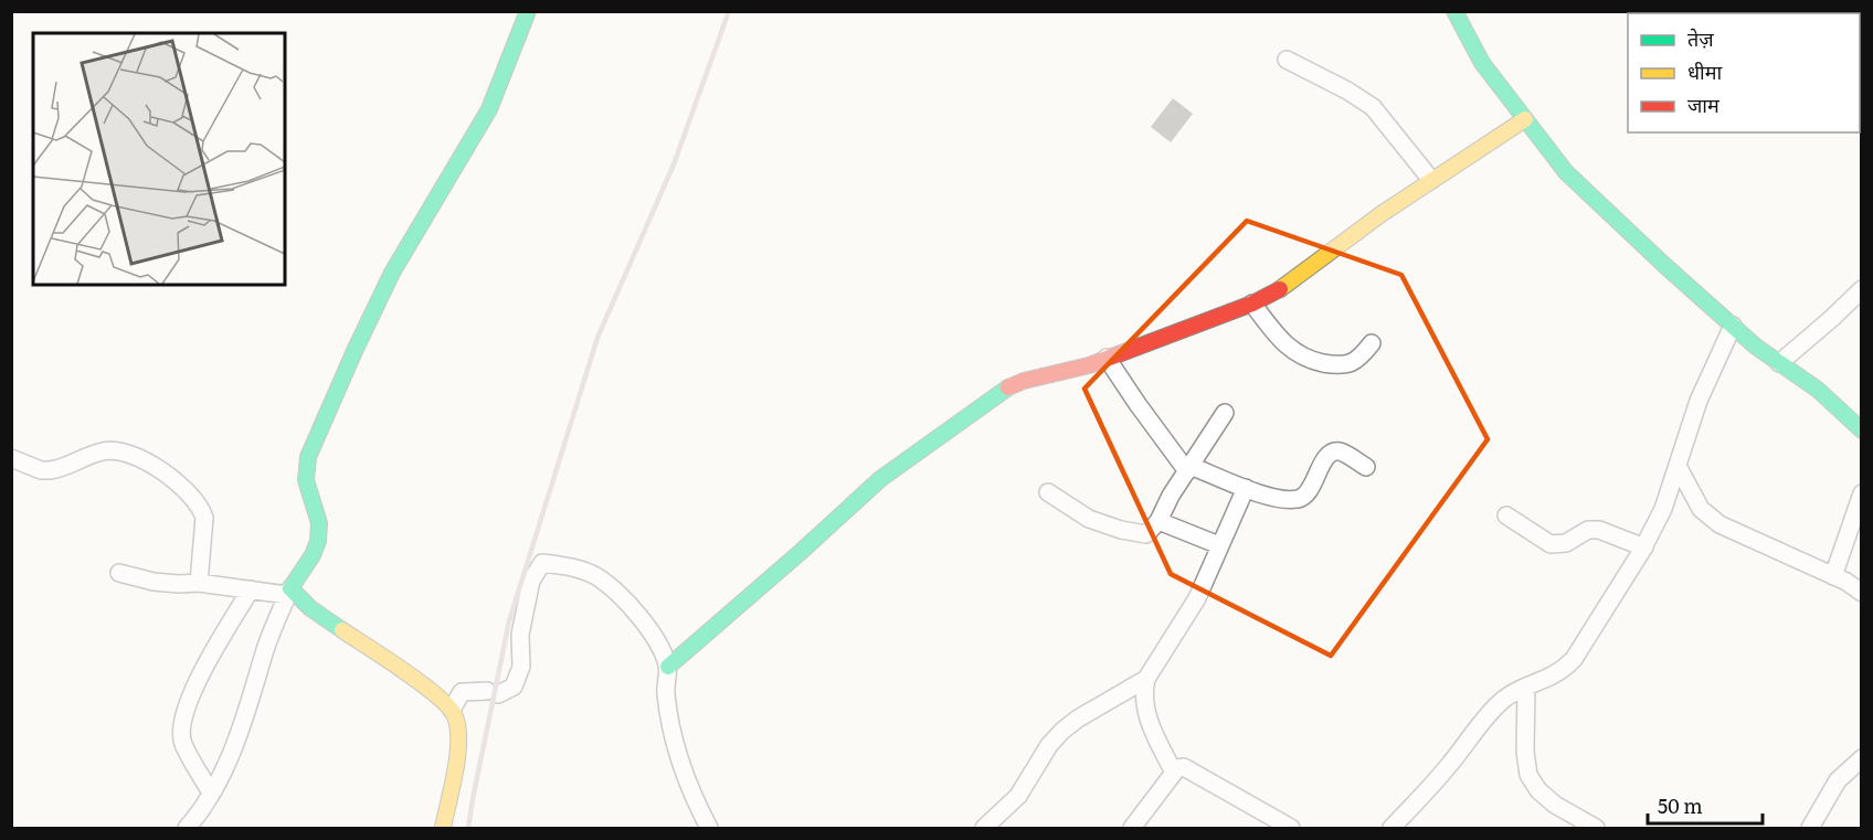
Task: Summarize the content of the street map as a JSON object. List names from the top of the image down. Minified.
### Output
{"legend":["तेज़","धीमा","जाम"],"scale_bar":"50 m"}
